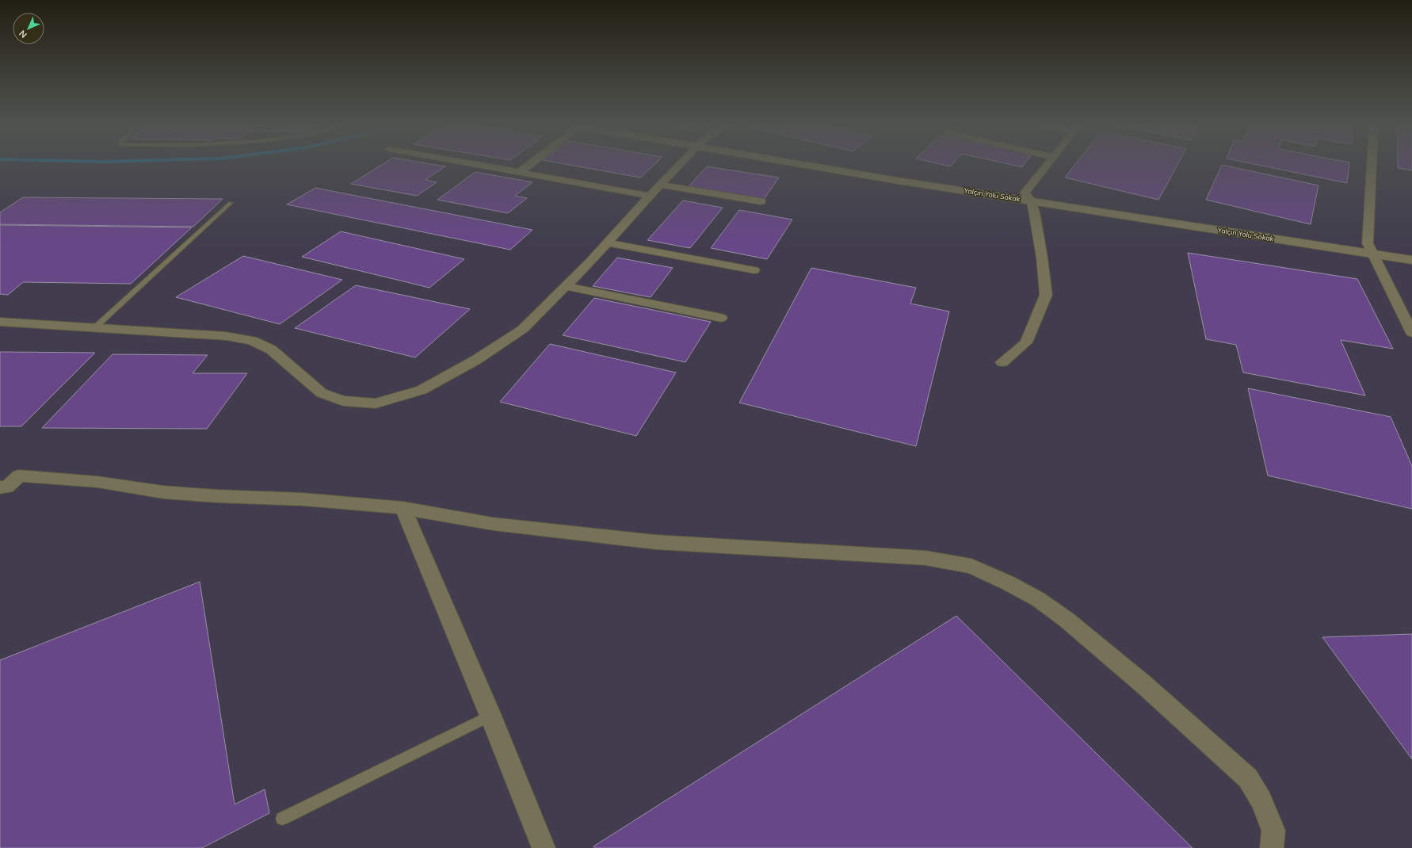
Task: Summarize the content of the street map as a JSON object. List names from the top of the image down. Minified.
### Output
{"streets":{"street":["Yalçın Yolu Sokak"]},"north":"bottom left"}
